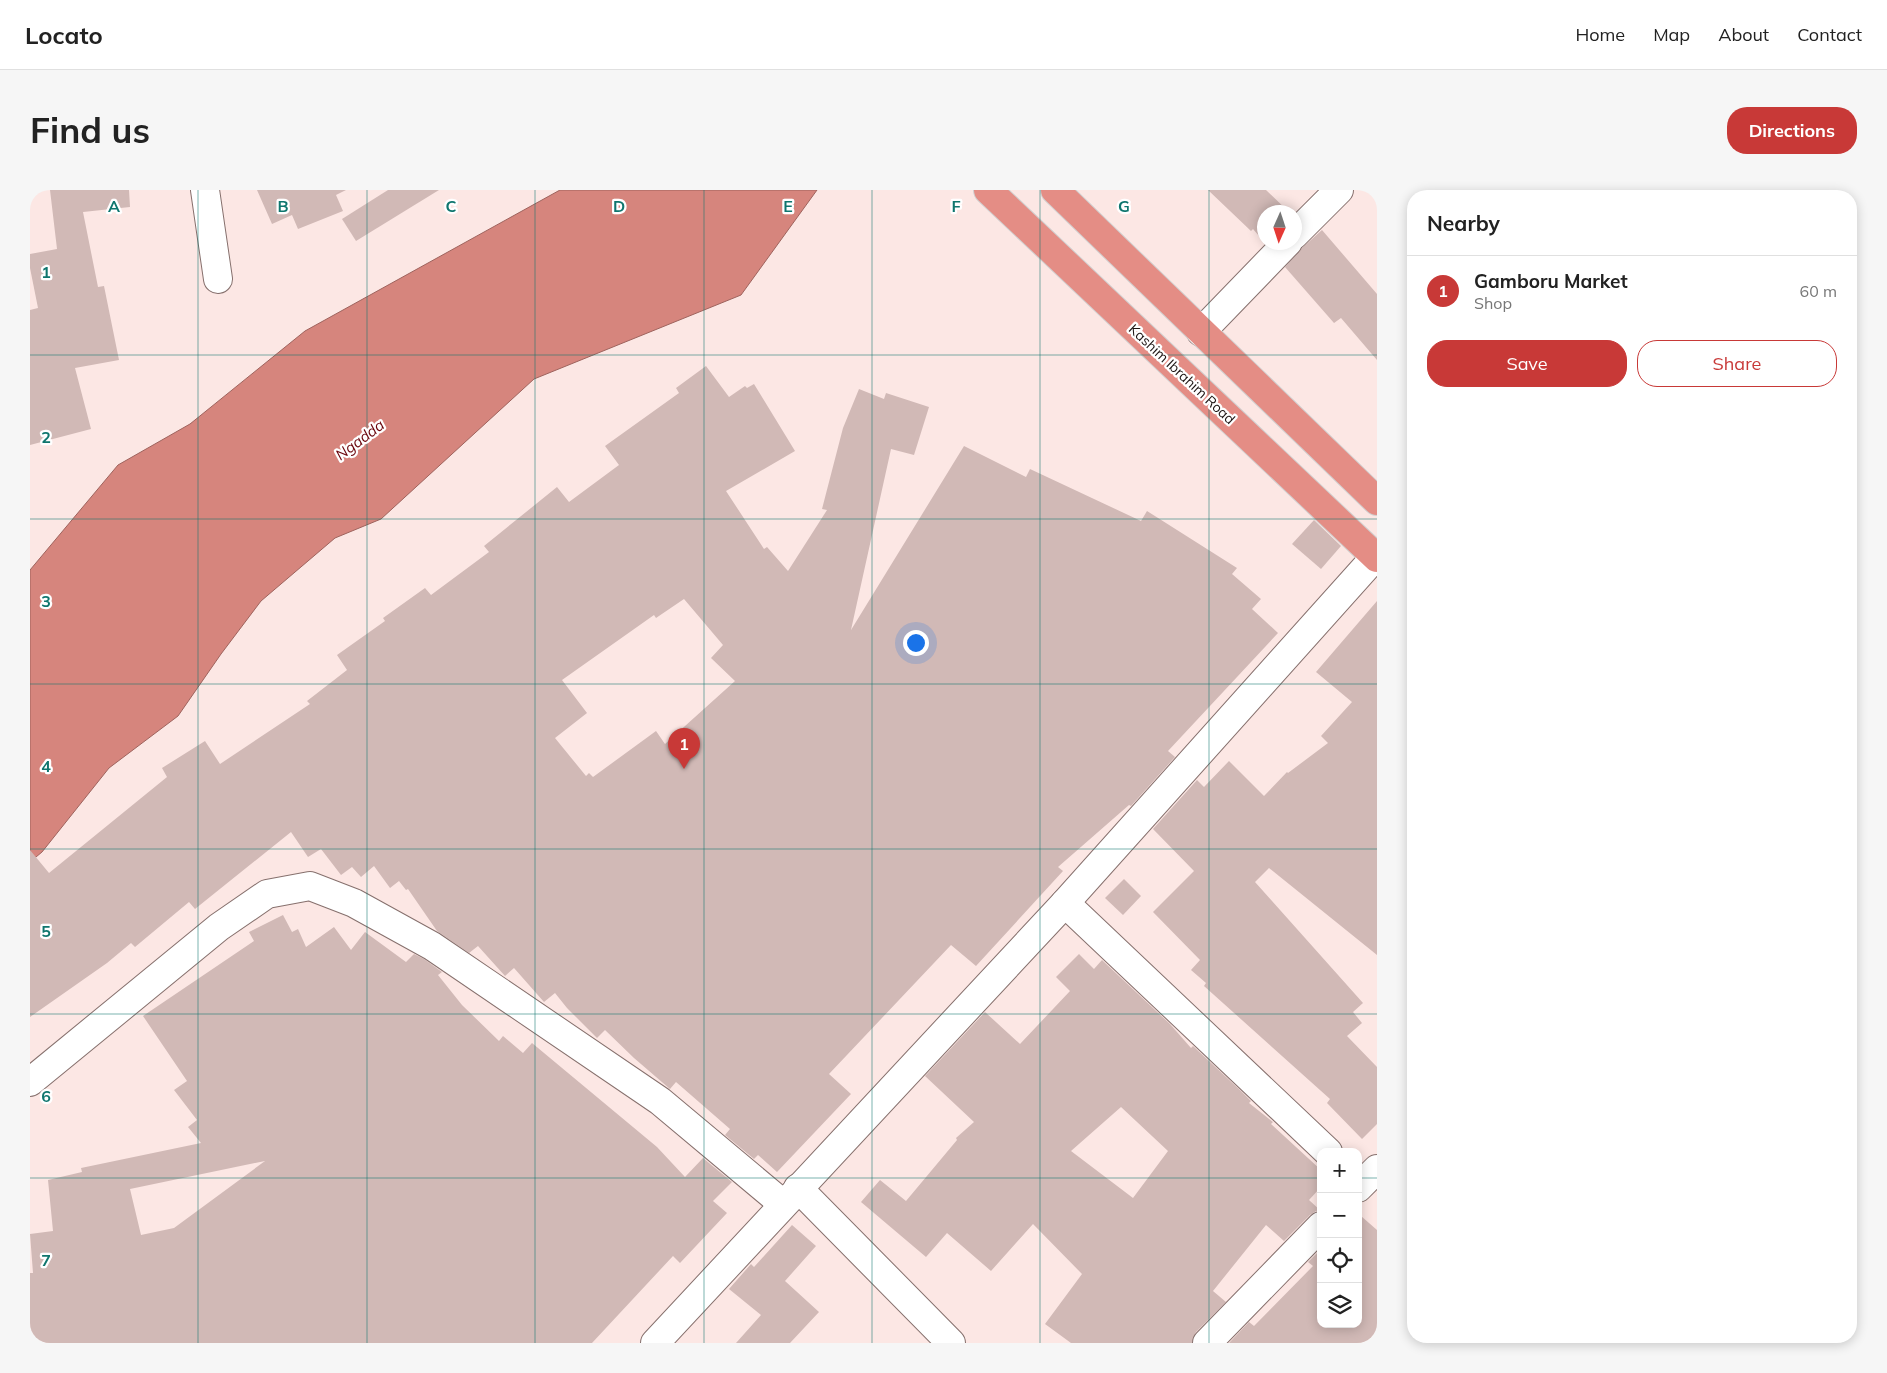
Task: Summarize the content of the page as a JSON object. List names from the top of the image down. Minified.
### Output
{"streets":{"highway":["Kashim Ibrahim Road"]},"water":["Ngadda"],"north":"bottom","page":{"header":"Locato","nav":["Home","Map","About","Contact"],"buttons":["Directions",["Save","Share"]],"title":"Find us","heading":"Nearby","list":[{"mark":"1","name":"Gamboru Market","note":"Shop","value":"60 m"}],"pins":"1","map_buttons":["+","−"]},"grid":{"columns":["A","B","C","D","E","F","G"],"rows":["1","2","3","4","5","6","7"]}}
